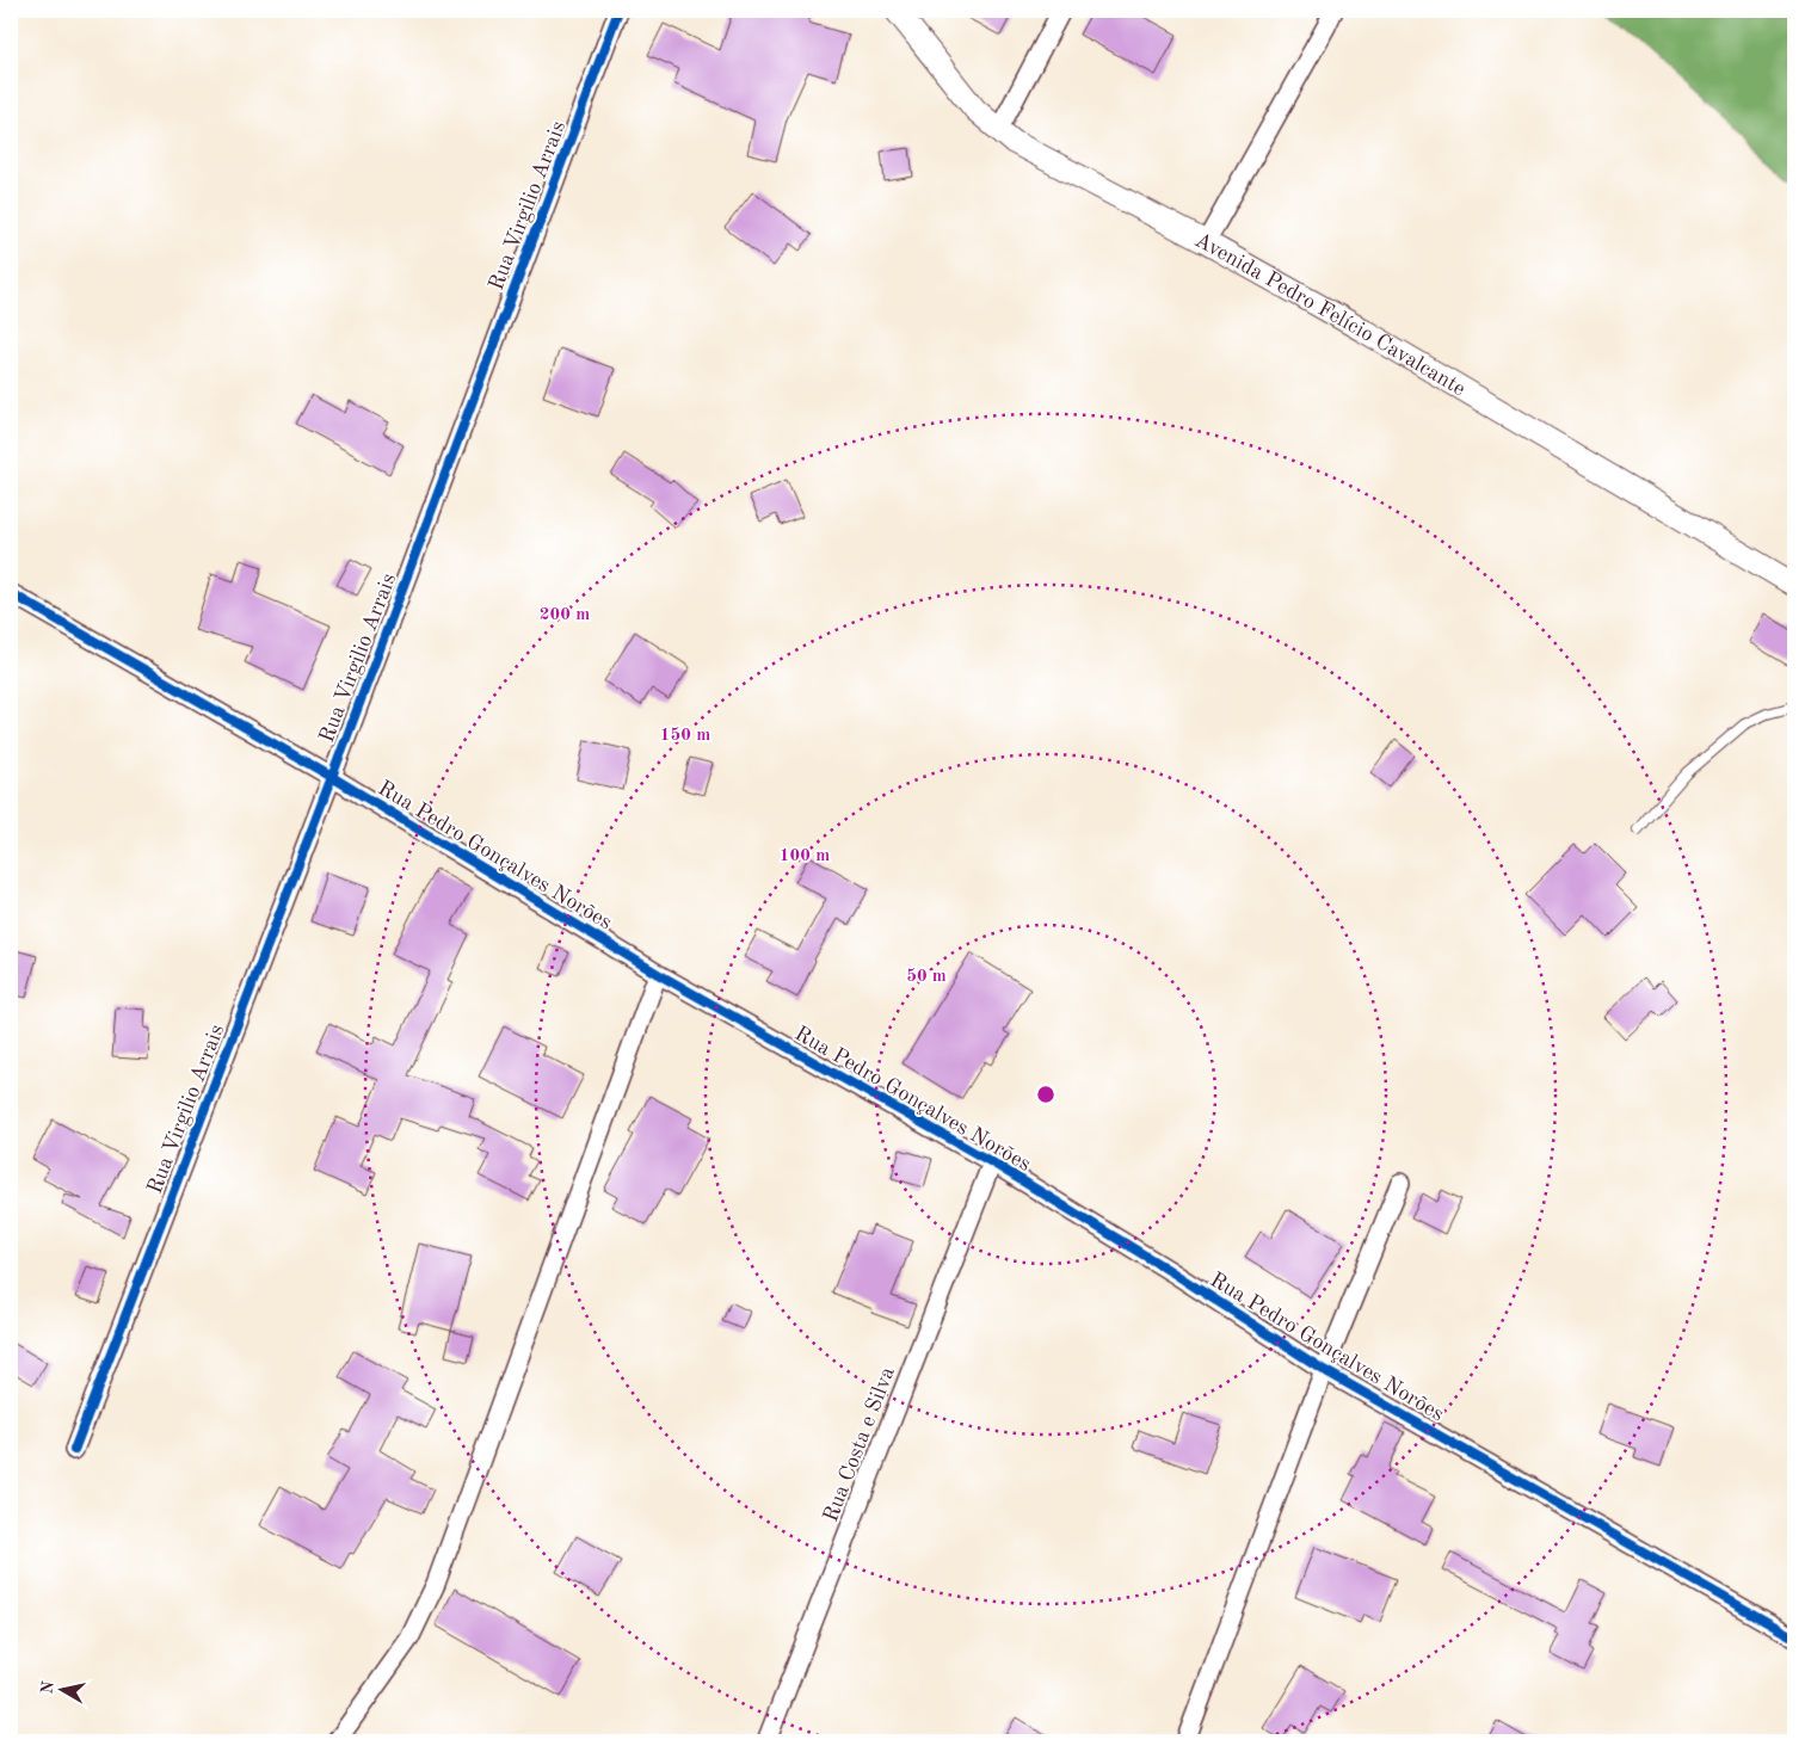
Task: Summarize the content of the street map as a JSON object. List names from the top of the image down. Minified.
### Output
{"streets":{"street":["Rua Virgilio Arrais","Avenida Pedro Felício Cavalcante","Rua Pedro Gonçalves Norões","Rua Costa e Silva"]},"crossings":[["Rua Virgilio Arrais","Rua Pedro Gonçalves Norões"],["Rua Pedro Gonçalves Norões","Rua Costa e Silva"]],"north":"left","rings":["200 m","150 m","100 m","50 m"]}
